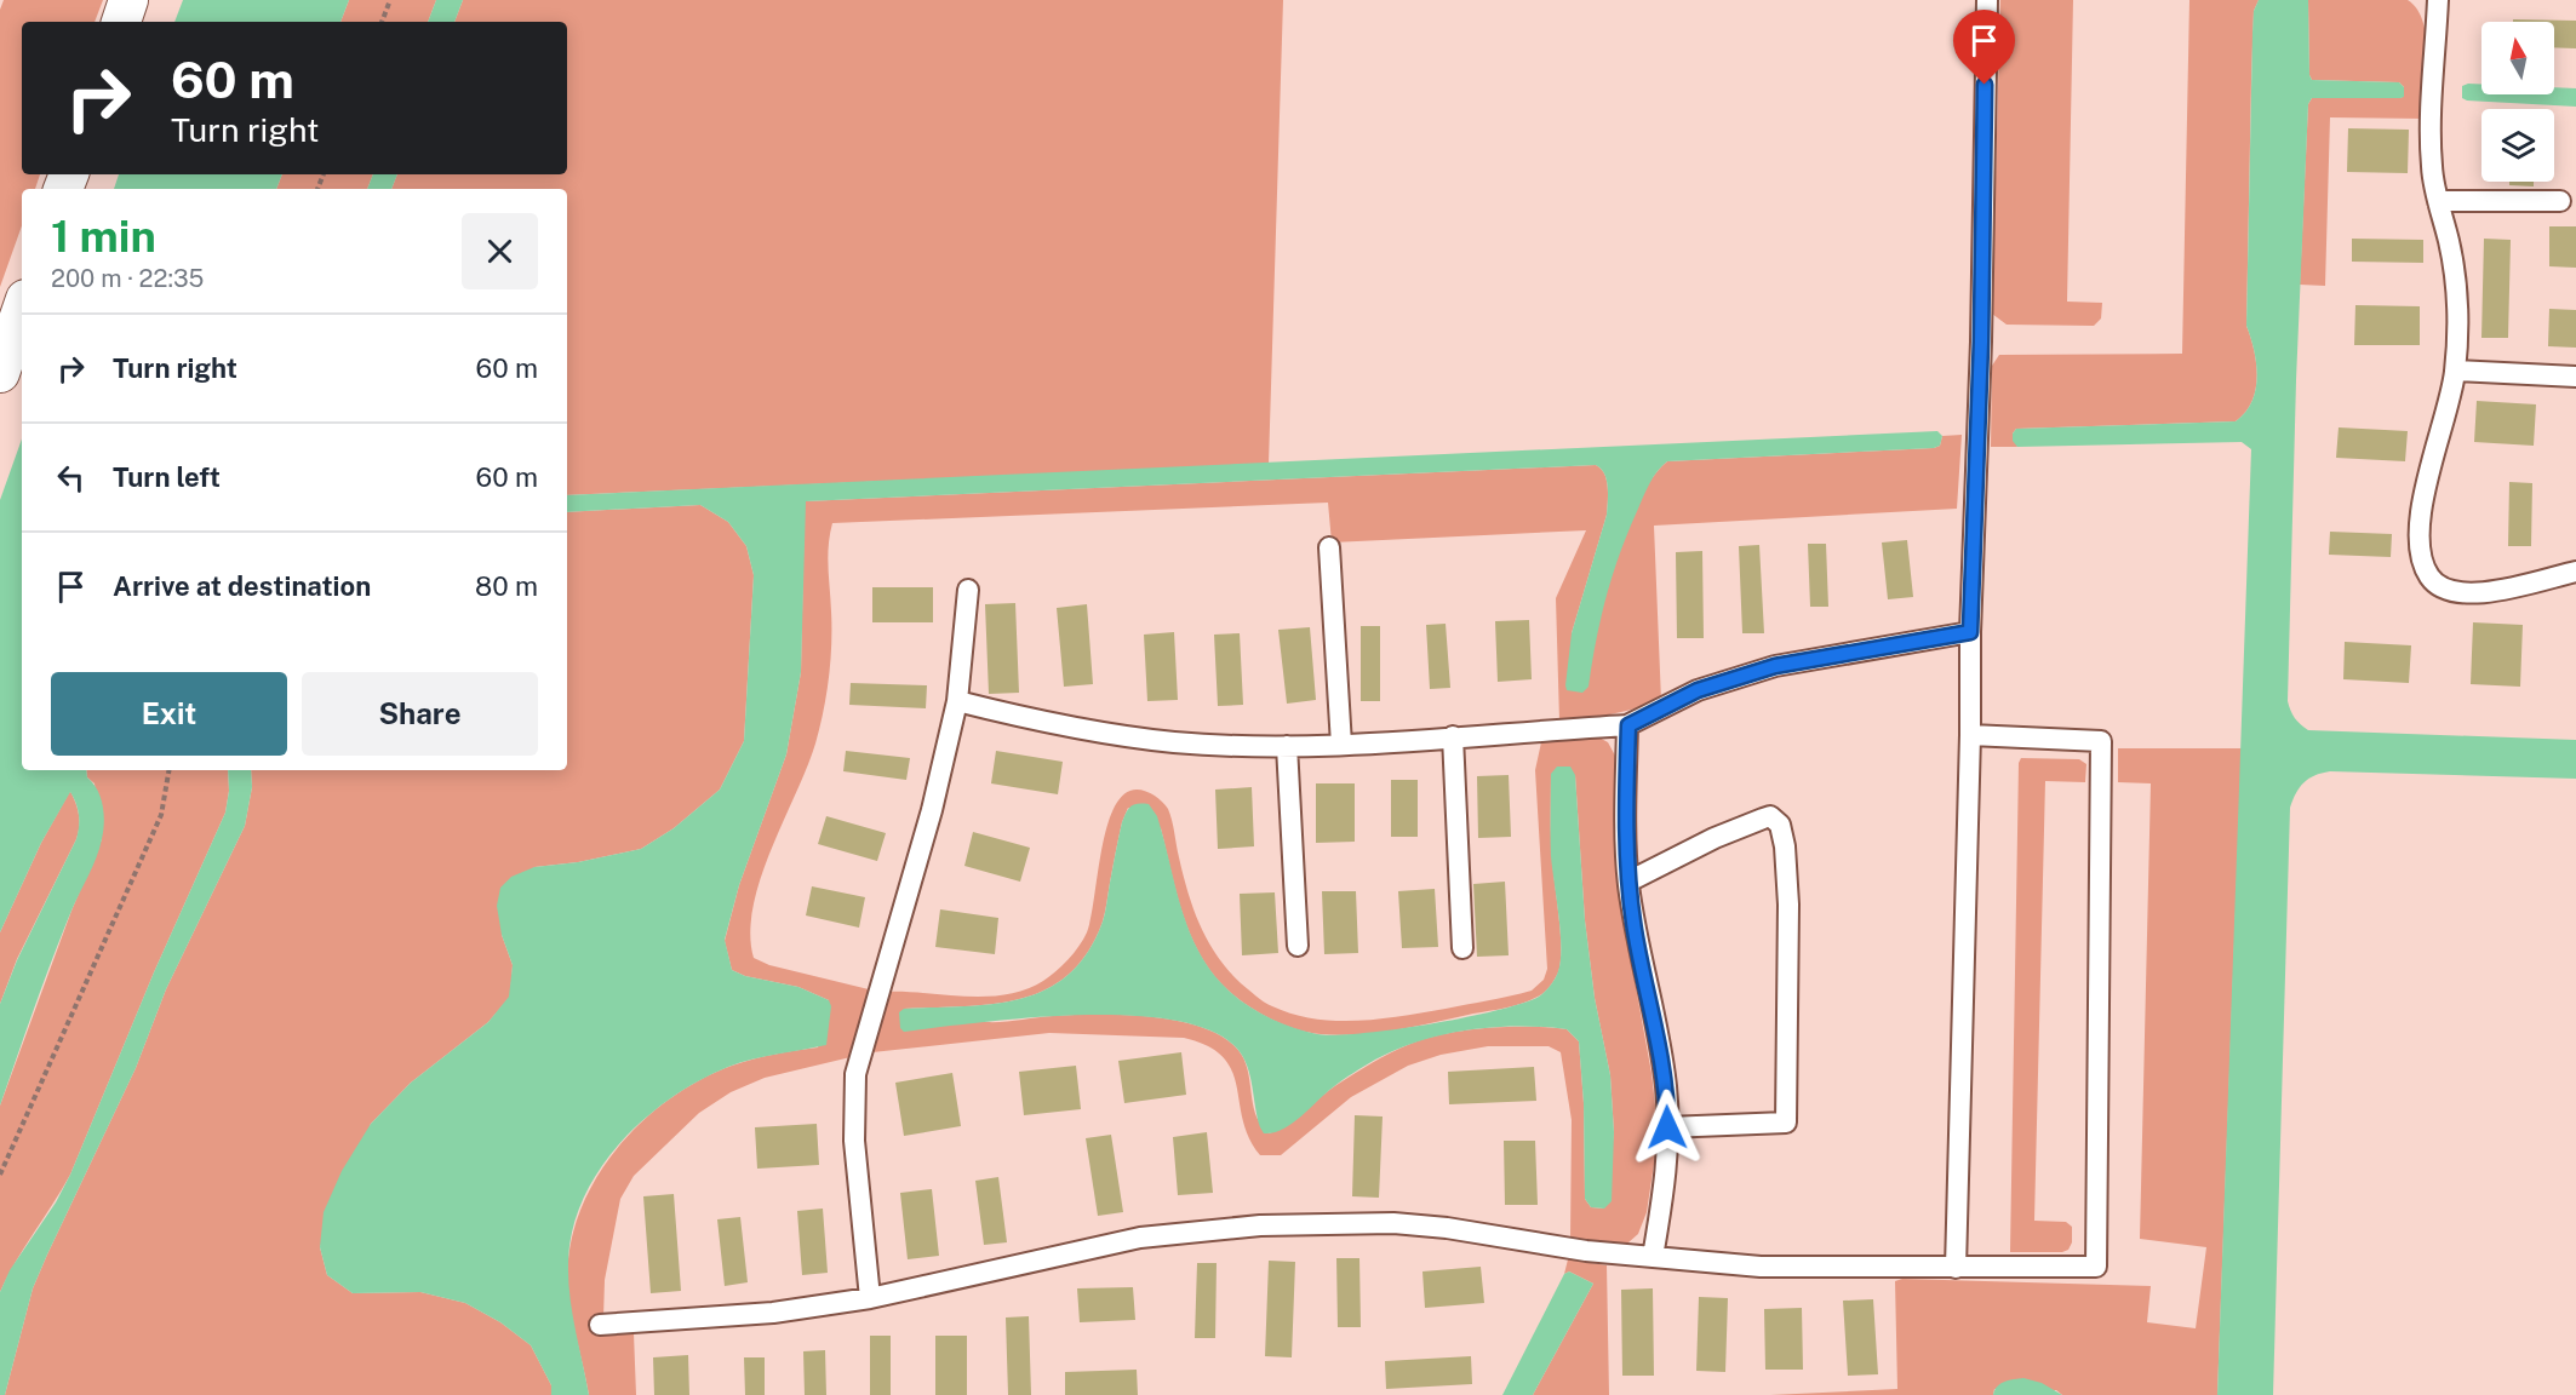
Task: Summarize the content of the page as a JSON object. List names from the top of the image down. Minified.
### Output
{"north":"top","page":{"turn":["60 m","Turn right"],"heading":["1 min","200 m · 22:35"],"list":[{"name":"Turn right","value":"60 m"},{"name":"Turn left","value":"60 m"},{"name":"Arrive at destination","value":"80 m"}],"buttons":["Exit","Share"]}}
